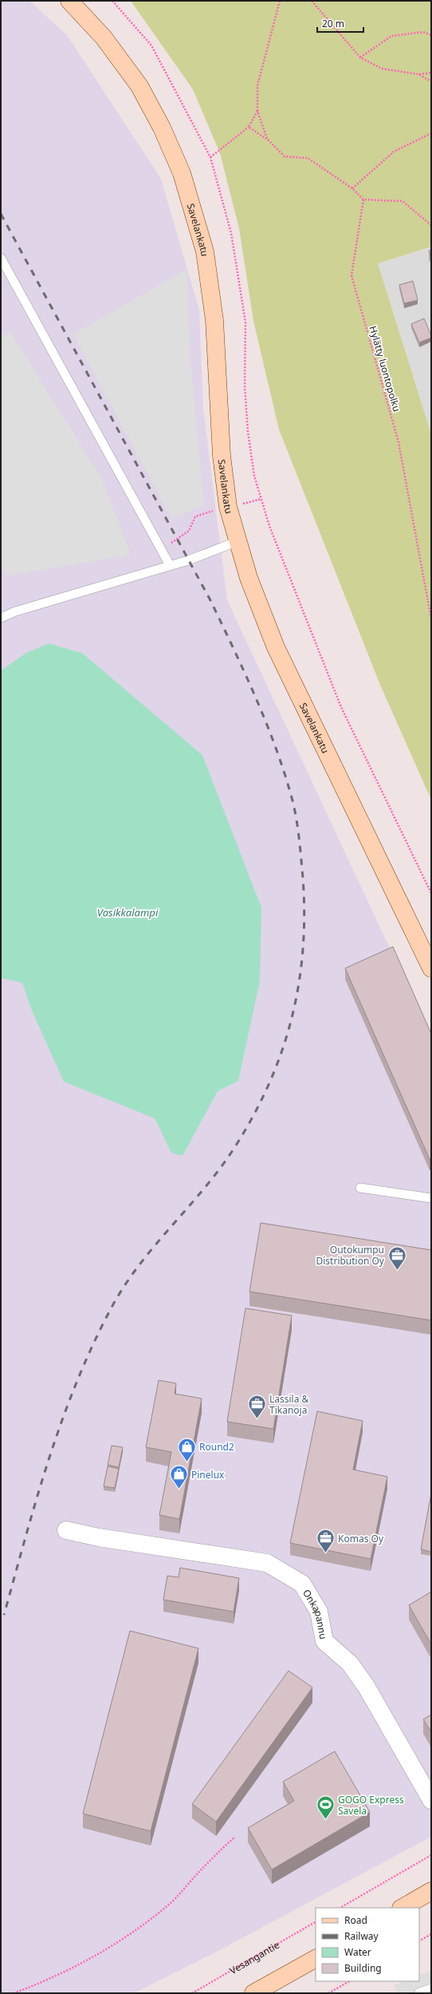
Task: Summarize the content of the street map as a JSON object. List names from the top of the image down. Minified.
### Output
{"streets":{"main road":["Savelankatu"],"street":["Onkapannu"],"path":["Hylätty luontopolku","Vesangantie"]},"water":["Vasikkalampi"],"places":{"office":["Outokumpu Distribution Oy","Lassila & Tikanoja","Komas Oy"],"shop":["Round2","Pinelux"],"sports":["GOGO Express Savela"]},"legend":["Road","Railway","Water","Building"],"scale_bar":"20 m"}
